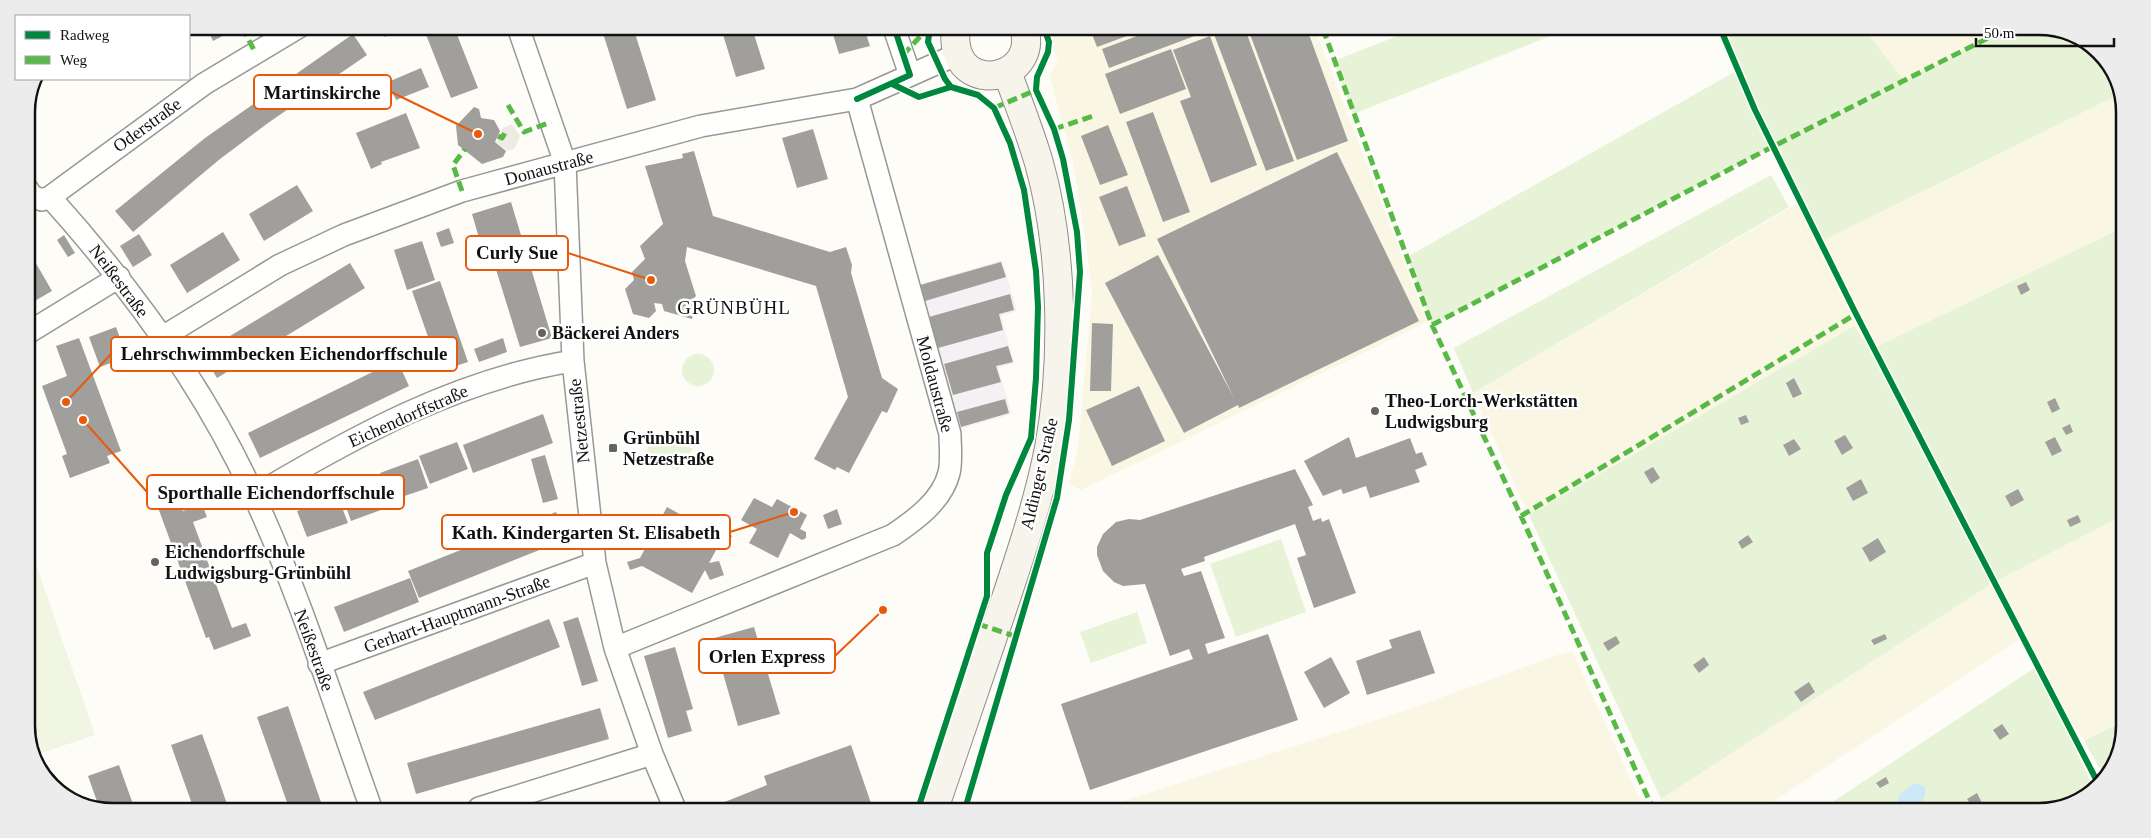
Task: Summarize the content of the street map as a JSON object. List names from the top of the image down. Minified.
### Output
{"streets":{"main road":["Aldinger Straße"],"street":["Oderstraße","Donaustraße","Neißestraße","Moldaustraße","Eichendorffstraße","Netzestraße","Gerhart-Hauptmann-Straße"]},"crossings":[["Oderstraße","Neißestraße"],["Donaustraße","Neißestraße"],["Donaustraße","Moldaustraße"],["Donaustraße","Netzestraße"],["Neißestraße","Eichendorffstraße"],["Neißestraße","Gerhart-Hauptmann-Straße"],["Moldaustraße","Netzestraße"],["Eichendorffstraße","Netzestraße"],["Netzestraße","Gerhart-Hauptmann-Straße"]],"districts":["GRÜNBÜHL"],"places":{"other":["Martinskirche","Curly Sue","Bäckerei Anders","Lehrschwimmbecken Eichendorffschule","Theo-Lorch-Werkstätten Ludwigsburg","Sporthalle Eichendorffschule","Kath. Kindergarten St. Elisabeth","Eichendorffschule Ludwigsburg-Grünbühl","Orlen Express"],"transit":["Grünbühl Netzestraße"]},"legend":["Radweg","Weg"],"scale_bar":"50 m"}
